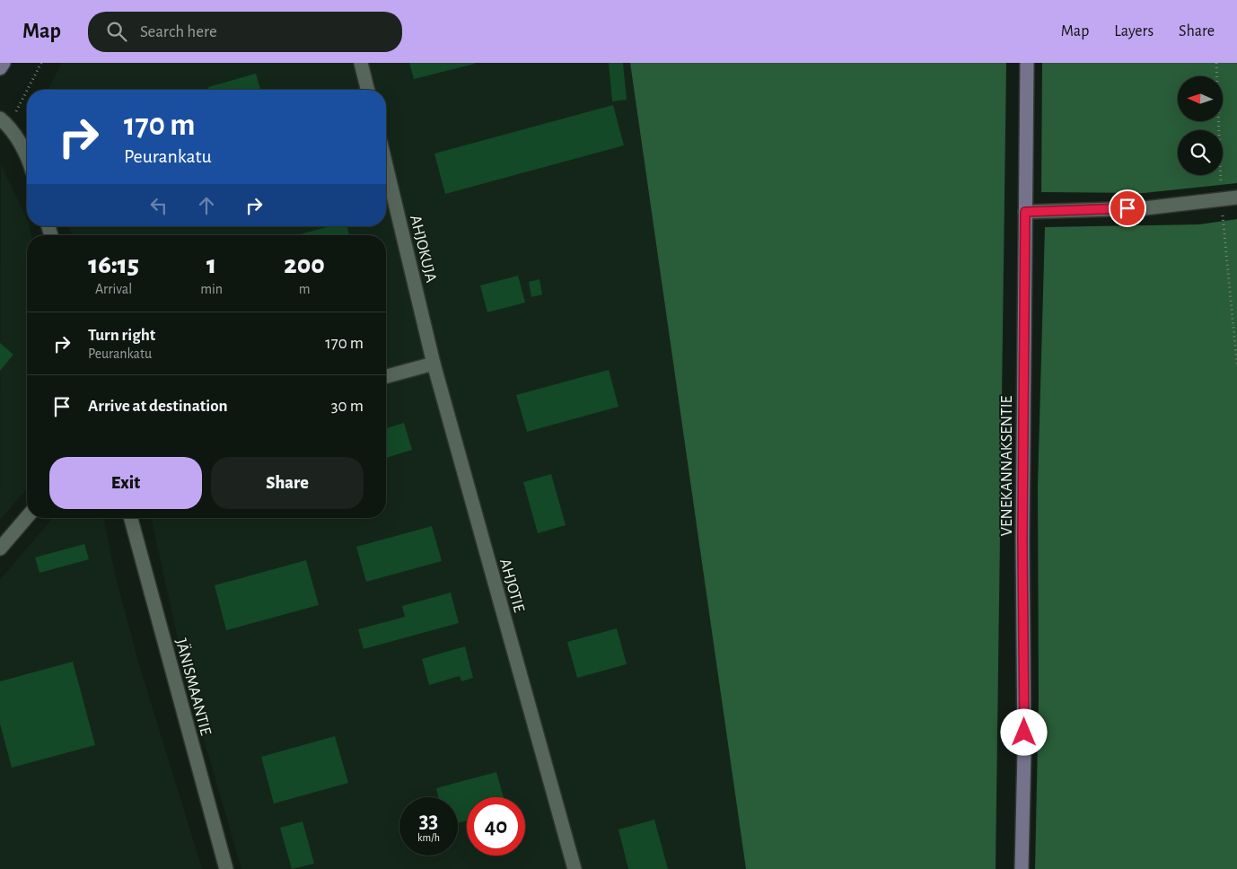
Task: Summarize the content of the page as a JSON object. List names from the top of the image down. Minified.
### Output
{"streets":{"street":["AHJOKUJA","VENEKANNAKSENTIE","AHJOTIE","JÄNISMAANTIE"]},"crossings":[["AHJOKUJA","AHJOTIE"]],"north":"left","page":{"header":"Map","search":"Search here","nav":["Map","Layers","Share"],"turn":["170 m","Peurankatu"],"eta":["16:15","Arrival","1","min","200","m"],"list":[{"name":"Turn right","note":"Peurankatu","value":"170 m"},{"name":"Arrive at destination","value":"30 m"}],"buttons":["Exit","Share"],"speed":"33 km/h","limit":"40"}}
